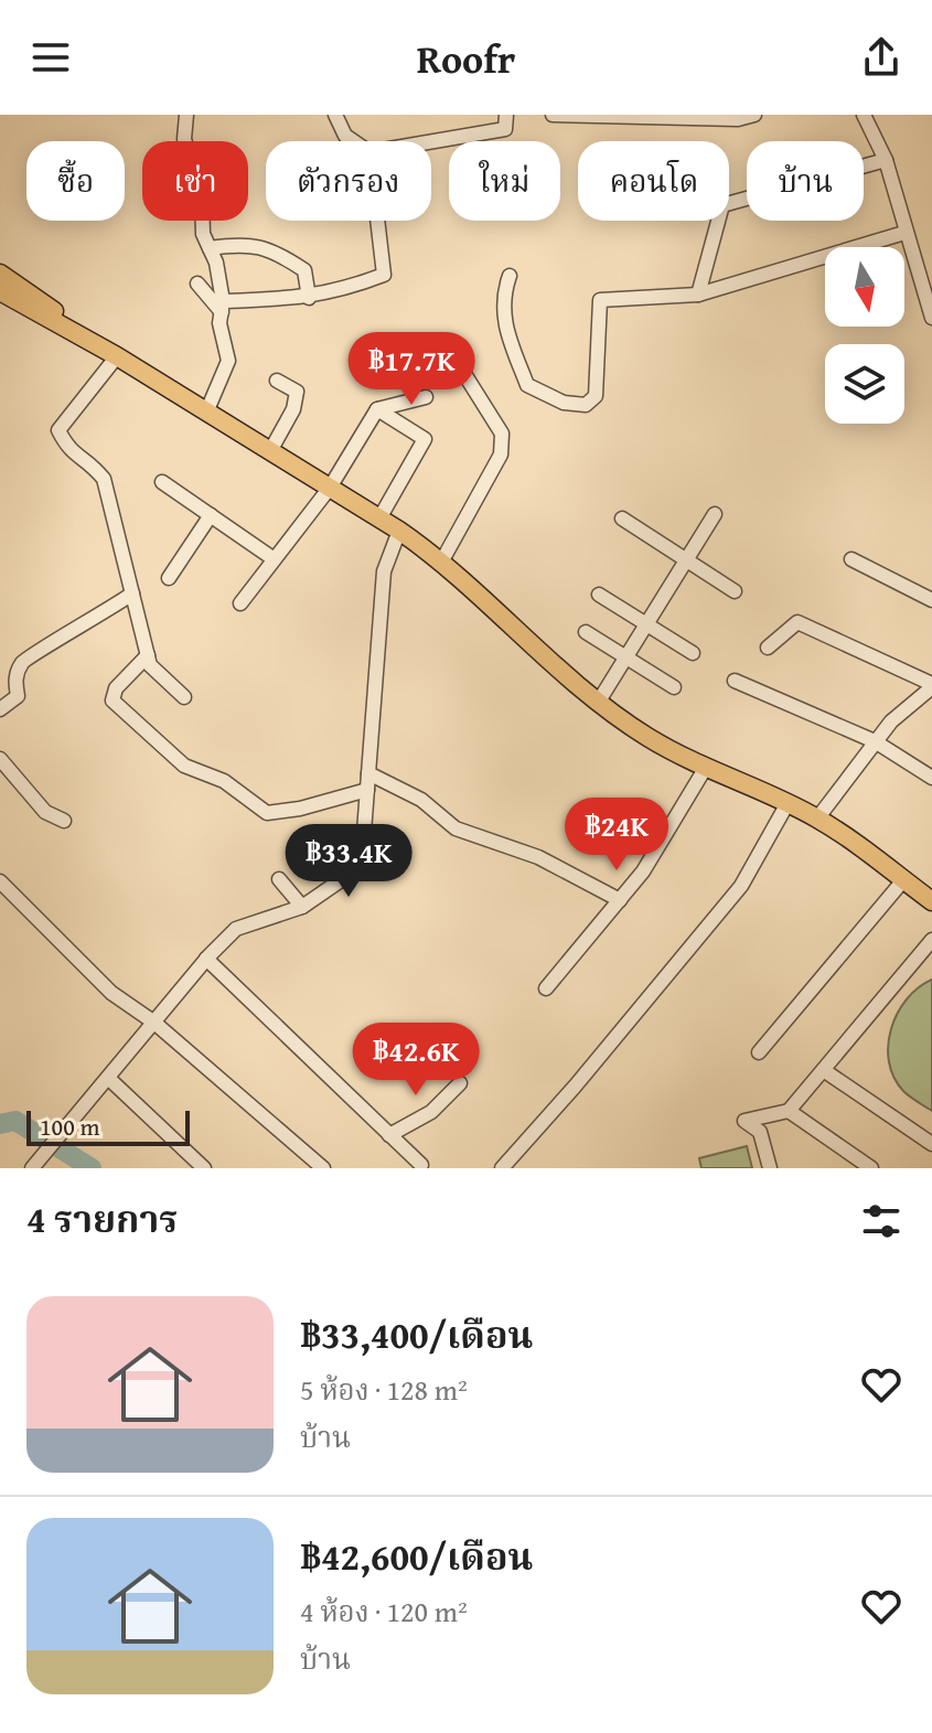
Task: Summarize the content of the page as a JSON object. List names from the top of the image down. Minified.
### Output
{"scale_bar":"100 m","north":"bottom","page":{"header":"Roofr","chip":["ซื้อ","เช่า","ตัวกรอง","ใหม่","คอนโด","บ้าน"],"price":["฿17.7K","฿24K","฿33.4K","฿42.6K"],"scale":"100 m","heading":"4 รายการ","list":[{"name":"฿33,400/เดือน","note":"5 ห้อง · 128 m² · บ้าน"},{"name":"฿42,600/เดือน","note":"4 ห้อง · 120 m² · บ้าน"}]}}
